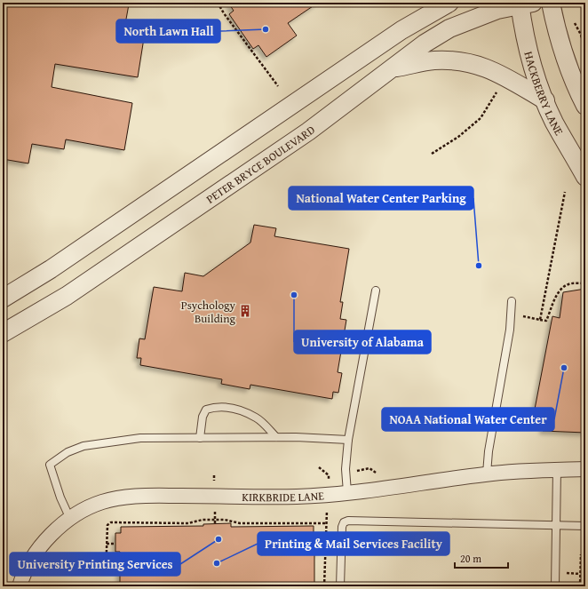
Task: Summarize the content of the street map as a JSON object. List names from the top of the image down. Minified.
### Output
{"streets":{"street":["HACKBERRY LANE","PETER BRYCE BOULEVARD","KIRKBRIDE LANE"]},"crossings":[["HACKBERRY LANE","PETER BRYCE BOULEVARD"]],"places":{"other":["North Lawn Hall","National Water Center Parking","University of Alabama","NOAA National Water Center","University Printing Services","Printing & Mail Services Facility"],"building":["Psychology Building"]},"scale_bar":"20 m"}
